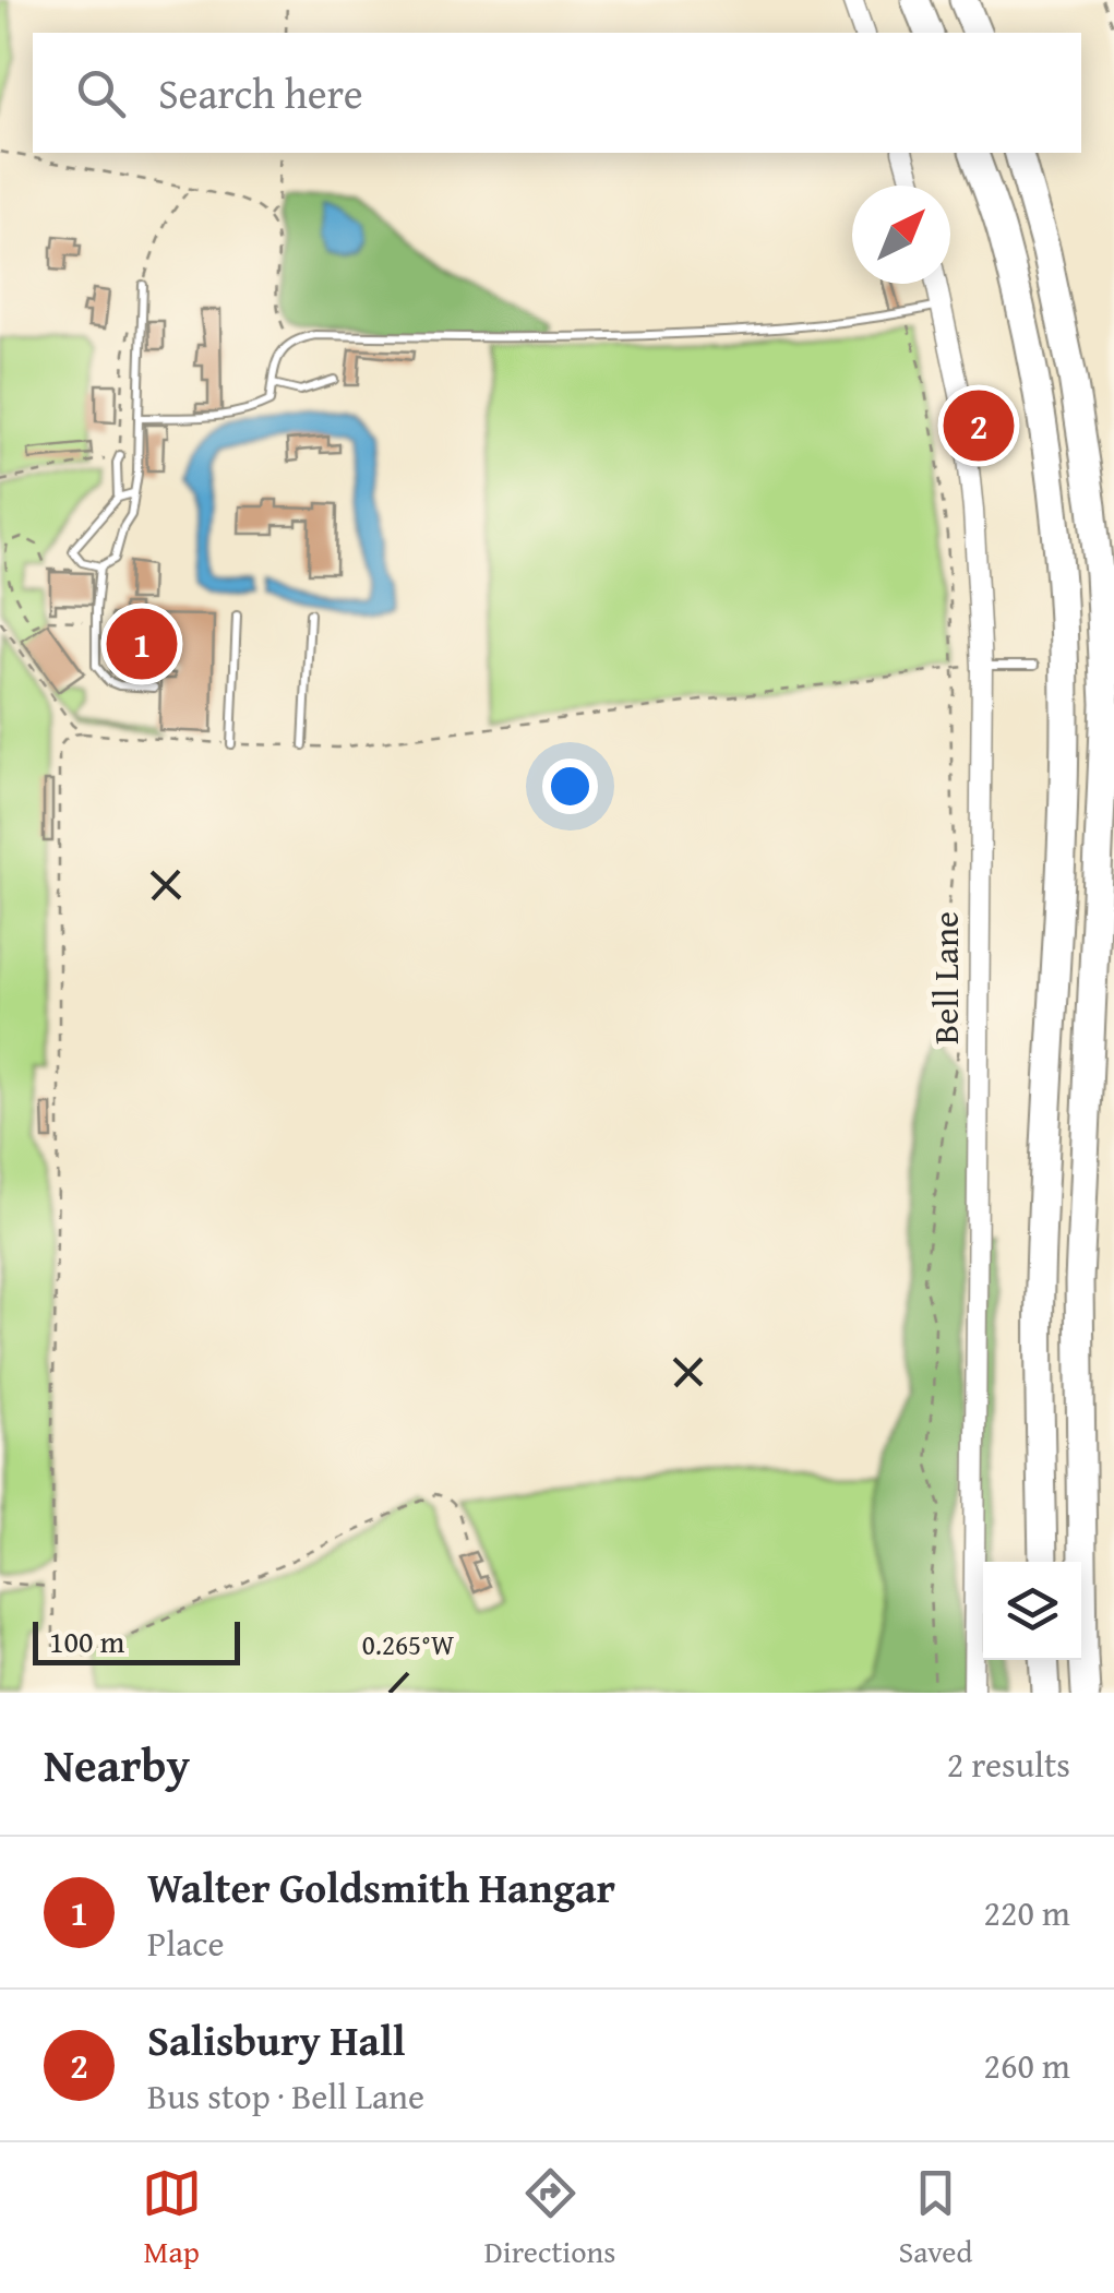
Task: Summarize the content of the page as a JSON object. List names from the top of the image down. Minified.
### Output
{"streets":{"main road":["Bell Lane"]},"scale_bar":"100 m","north":"top right","page":{"search":"Search here","pins":["2","1"],"scale":"100 m","heading":["Nearby","2 results"],"list":[{"mark":"1","name":"Walter Goldsmith Hangar","note":"Place","value":"220 m"},{"mark":"2","name":"Salisbury Hall","note":"Bus stop · Bell Lane","value":"260 m"}],"nav":["Map","Directions","Saved"]},"coordinates":["0.265°W"]}
